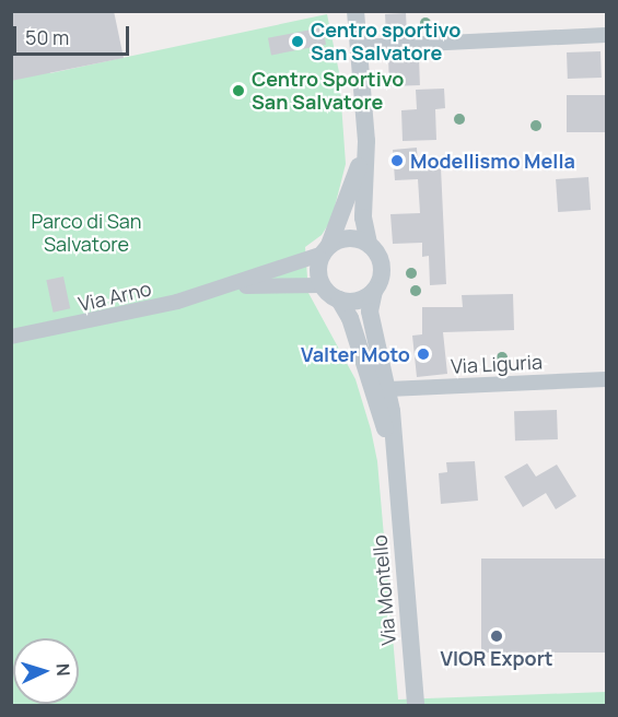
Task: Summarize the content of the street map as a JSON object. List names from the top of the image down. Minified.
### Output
{"streets":{"street":["Via Arno","Via Liguria","Via Montello"]},"crossings":[["Via Arno","Via Montello"],["Via Liguria","Via Montello"]],"parks":["Parco di San Salvatore"],"places":["Centro sportivo San Salvatore","Centro Sportivo San Salvatore","Modellismo Mella","Valter Moto","VIOR Export"],"scale_bar":"50 m","north":"right"}
